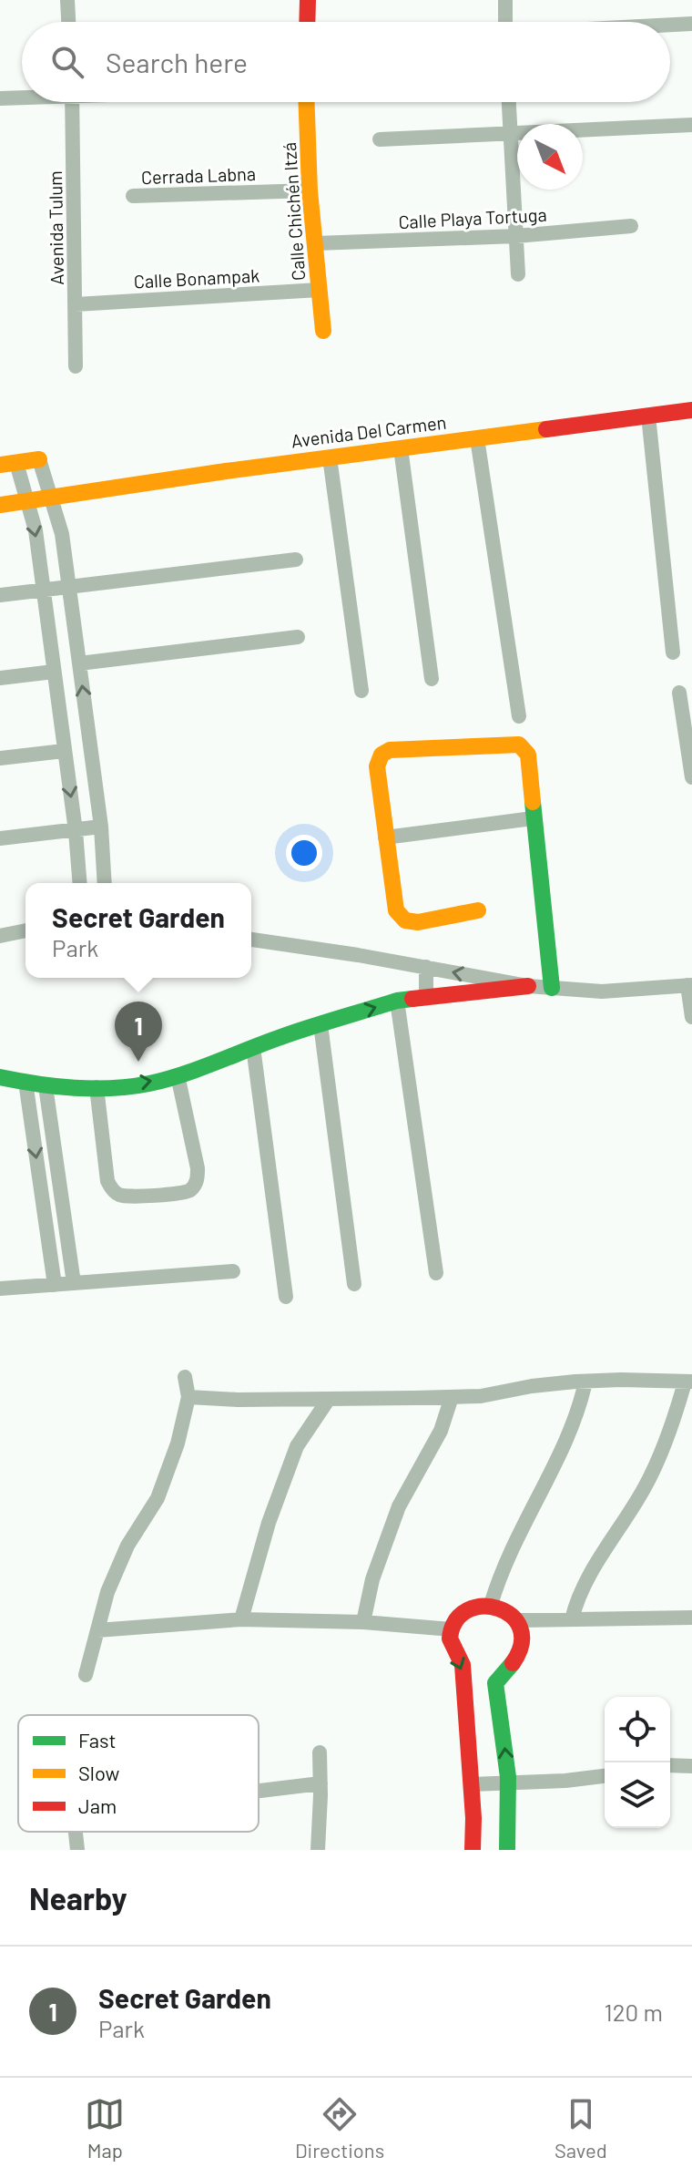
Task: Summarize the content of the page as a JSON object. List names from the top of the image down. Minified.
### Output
{"streets":{"street":["Cerrada Labna","Calle Chichén Itzá","Calle Playa Tortuga","Avenida Tulum","Calle Bonampak","Avenida Del Carmen"]},"crossings":[["Cerrada Labna","Calle Chichén Itzá"],["Calle Chichén Itzá","Calle Playa Tortuga"],["Calle Chichén Itzá","Calle Bonampak"],["Avenida Tulum","Calle Bonampak"]],"legend":["Fast","Slow","Jam"],"north":"bottom right","page":{"search":"Search here","popup":["Secret Garden","Park"],"pins":"1","heading":"Nearby","list":[{"mark":"1","name":"Secret Garden","note":"Park","value":"120 m"}],"nav":["Map","Directions","Saved"]}}
